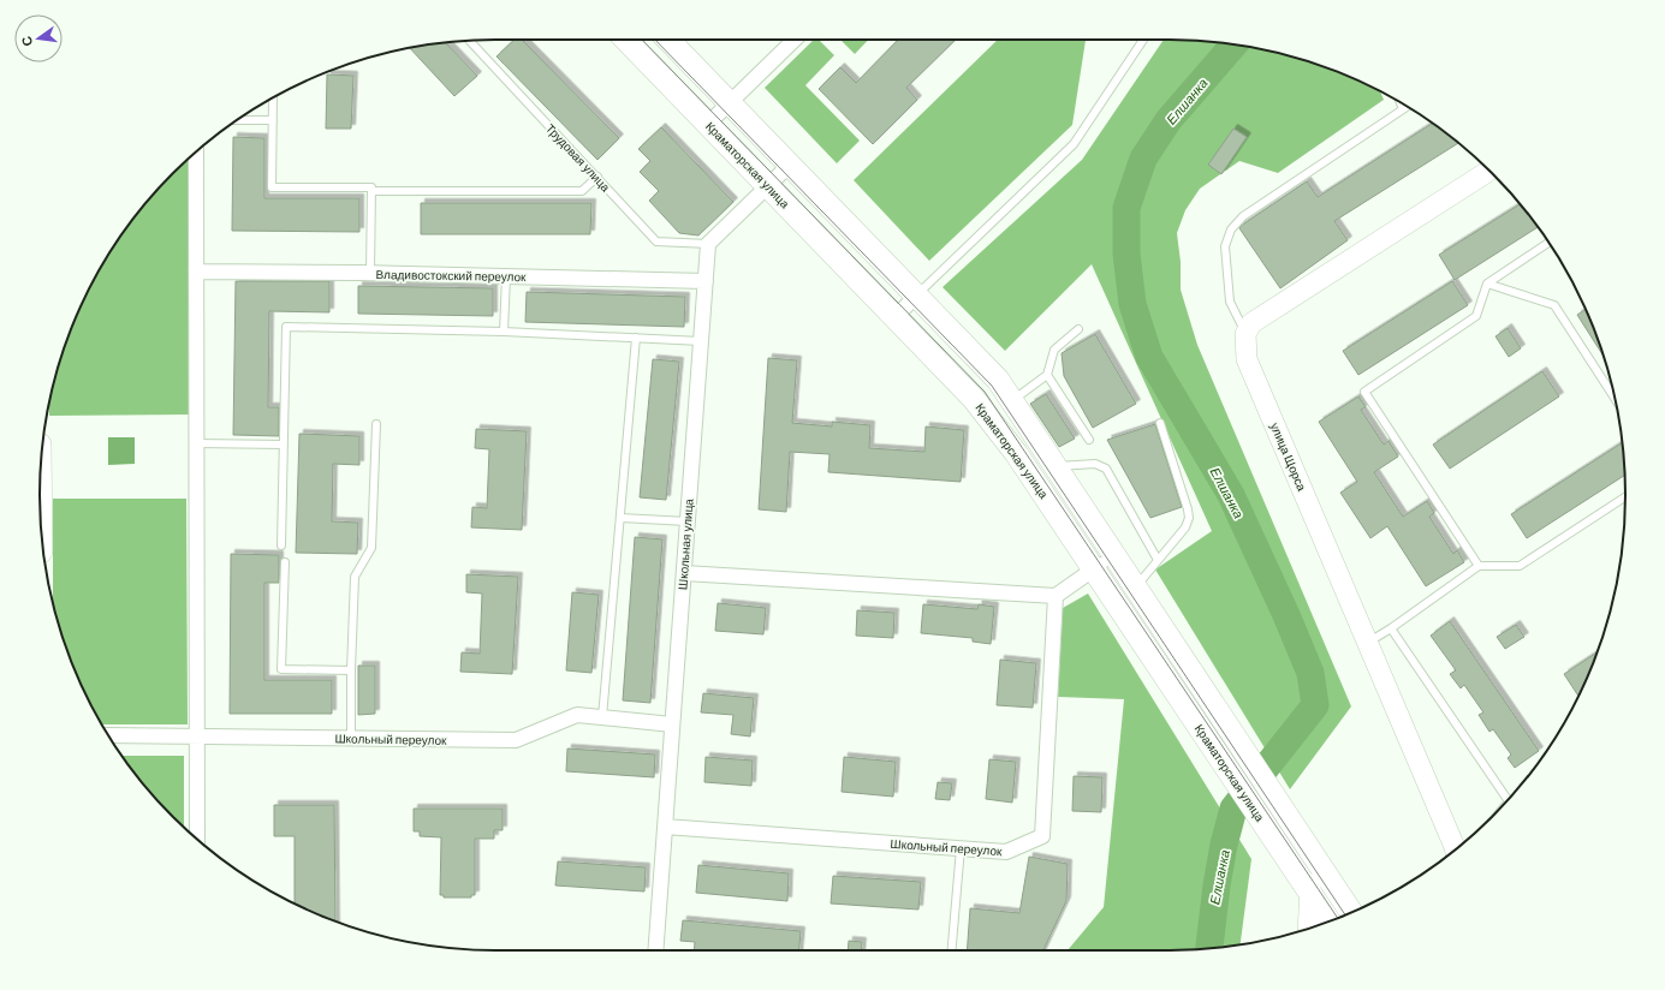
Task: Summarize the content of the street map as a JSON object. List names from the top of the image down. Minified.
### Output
{"streets":{"main road":["Краматорская улица"],"street":["Владивостокский переулок","улица Щорса","Школьная улица","Школьный переулок"],"lane":["Трудовая улица"]},"crossings":[["Трудовая улица","Школьная улица"],["Владивостокский переулок","Школьная улица"],["Школьная улица","Школьный переулок"]],"water":["Елшанка"],"north":"left"}
